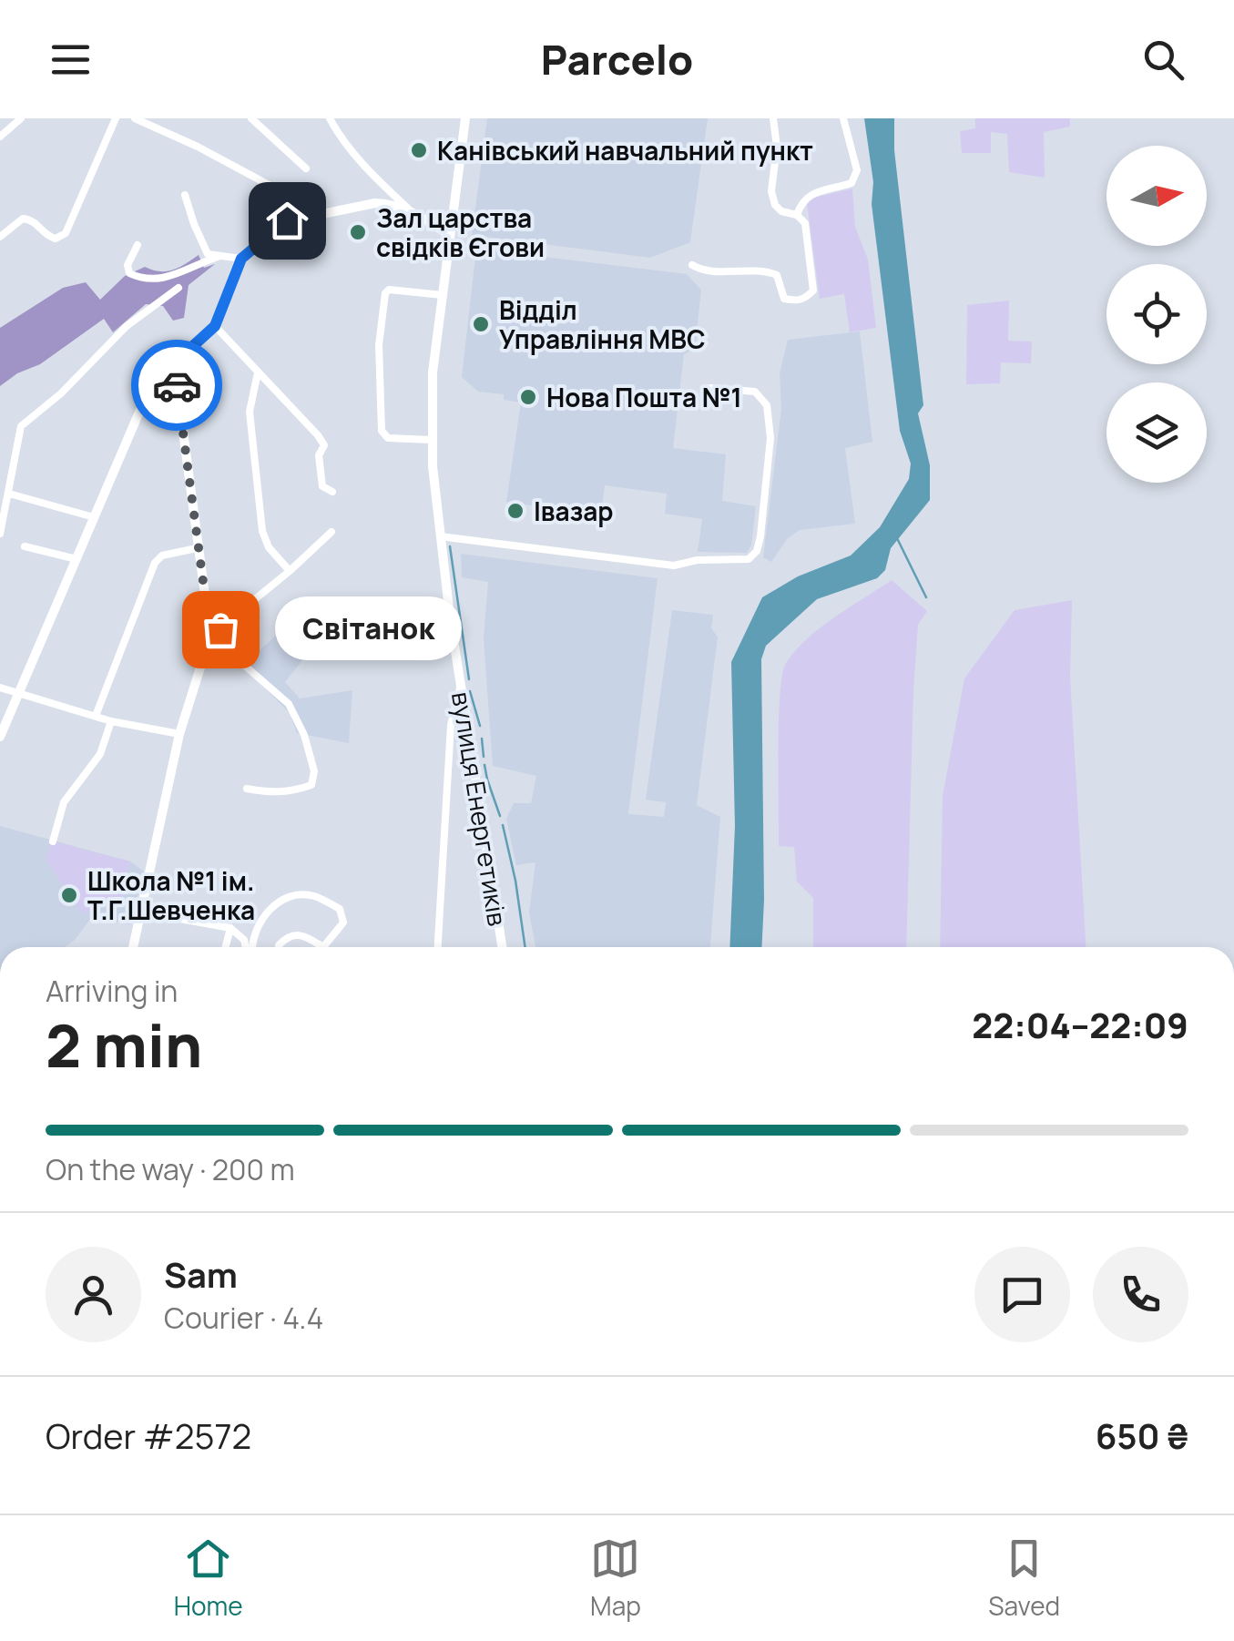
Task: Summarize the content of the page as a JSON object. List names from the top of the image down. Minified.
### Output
{"streets":{"street":["вулиця Енергетиків"]},"places":["Канівський навчальний пункт","Зал царства свідків Єгови","Відділ Управління МВС","Нова Пошта №1","Івазар","Світанок","Школа №1 ім. Т.Г.Шевченка"],"north":"right","page":{"header":"Parcelo","bubble":"Світанок","heading":["2 min","Arriving in","22:04–22:09"],"panel":["Sam","Courier · 4.4","Order #2572","650 ₴"],"bar":"On the way · 200 m","tabs":["Home","Map","Saved"]}}
